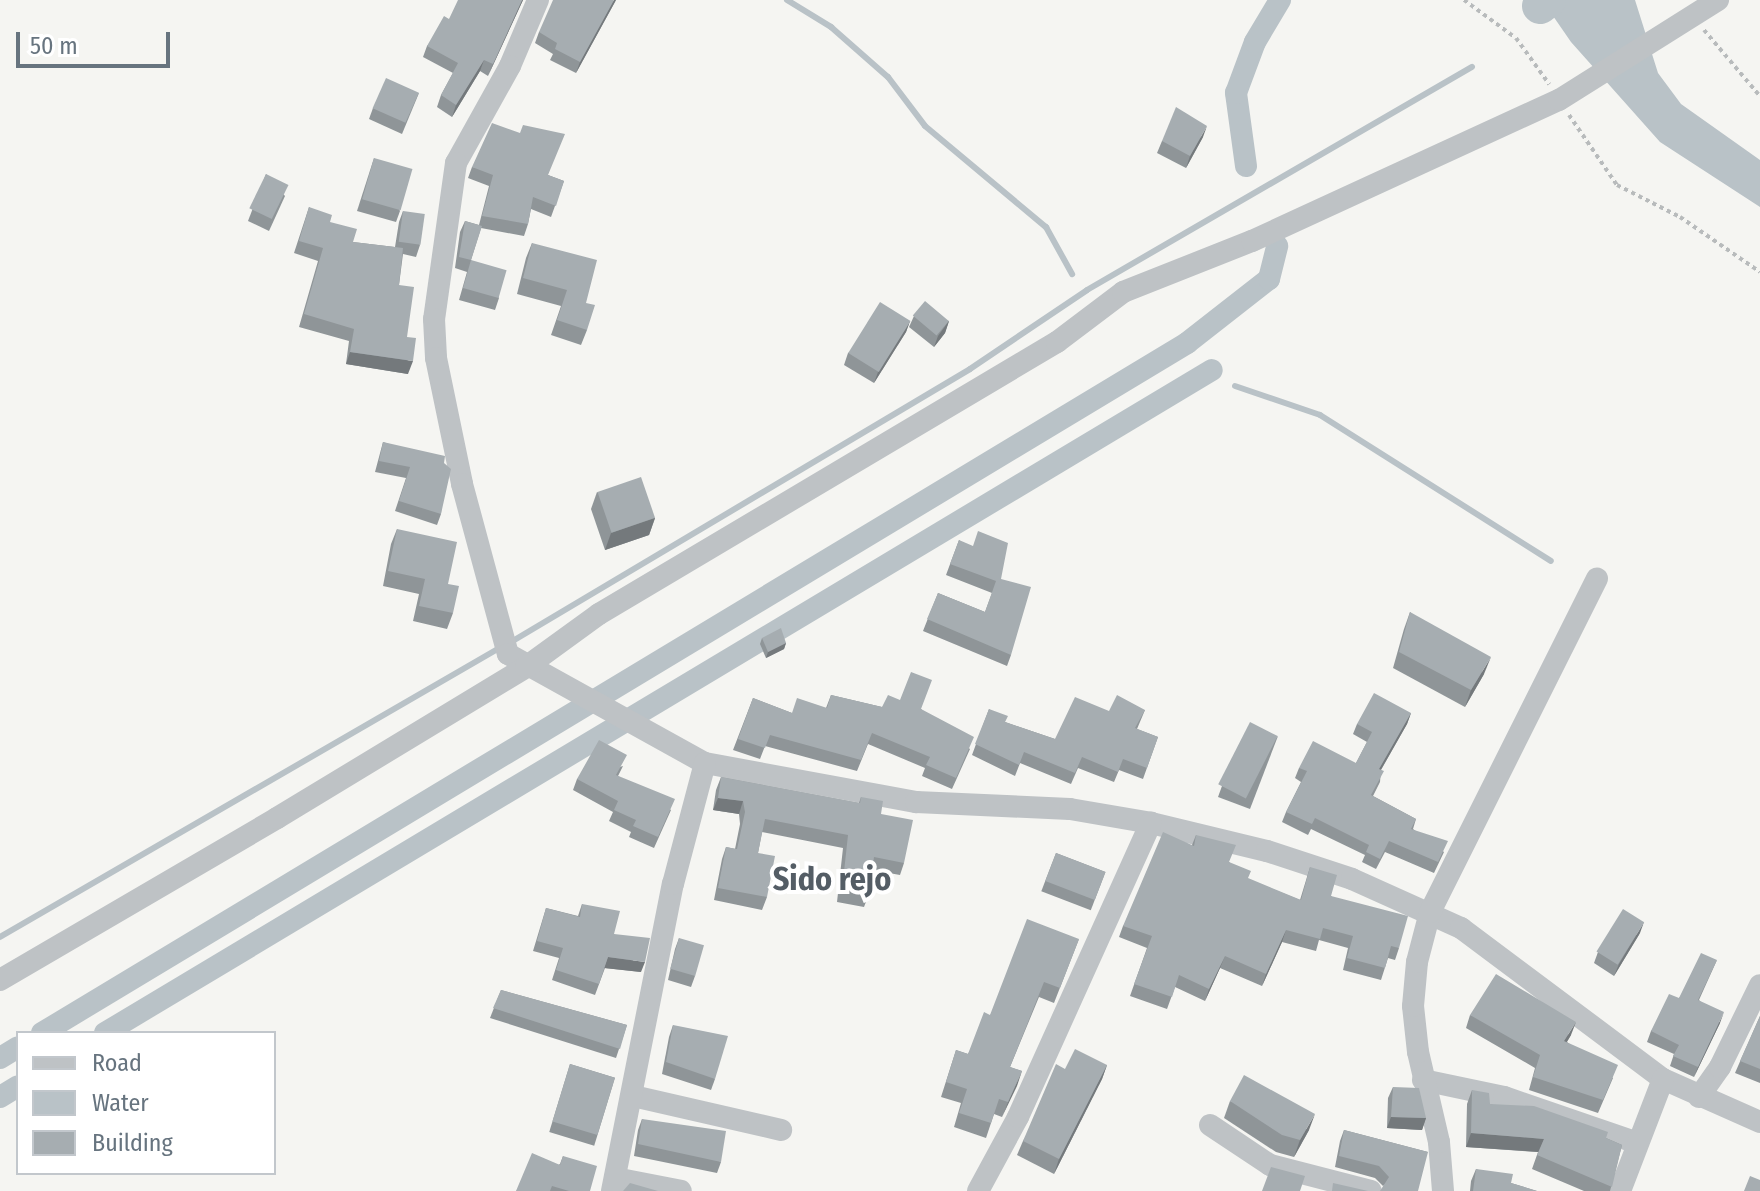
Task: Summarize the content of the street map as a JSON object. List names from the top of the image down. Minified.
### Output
{"districts":["Sido rejo"],"legend":["Road","Water","Building"],"scale_bar":"50 m"}
